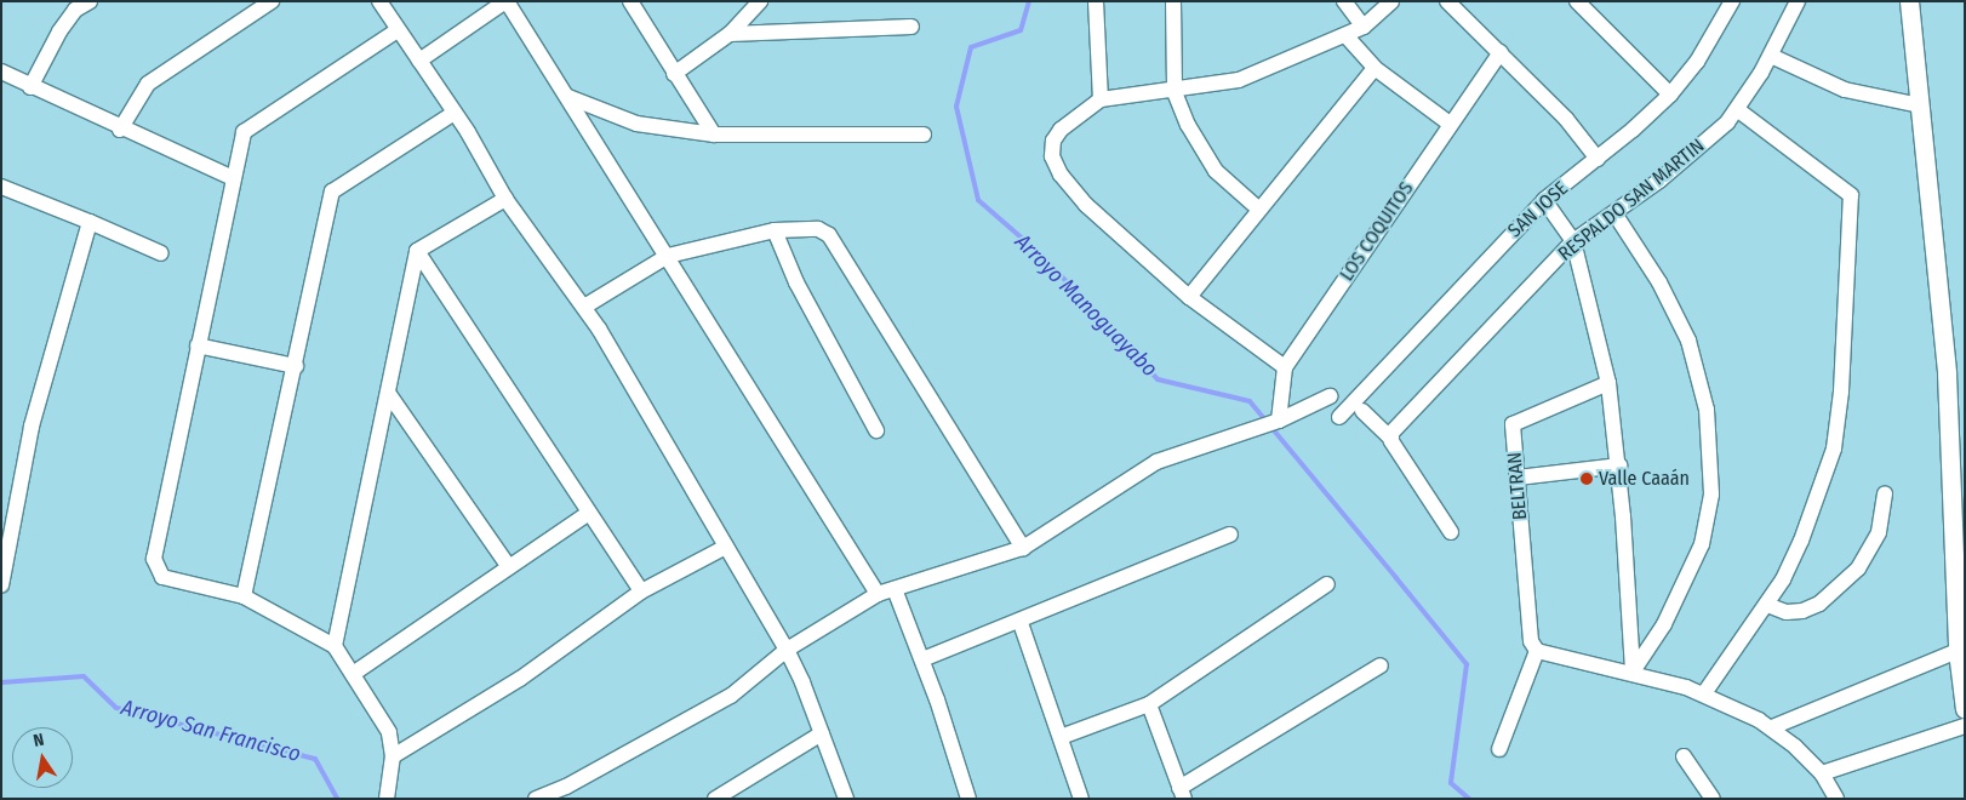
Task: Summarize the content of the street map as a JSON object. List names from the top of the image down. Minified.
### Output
{"streets":{"street":["RESPALDO SAN MARTIN","SAN JOSE","LOS COQUITOS","BELTRAN"]},"water":["Arroyo Manoguayabo","Arroyo San Francisco"],"places":["Valle Caaán"],"north":"top"}
